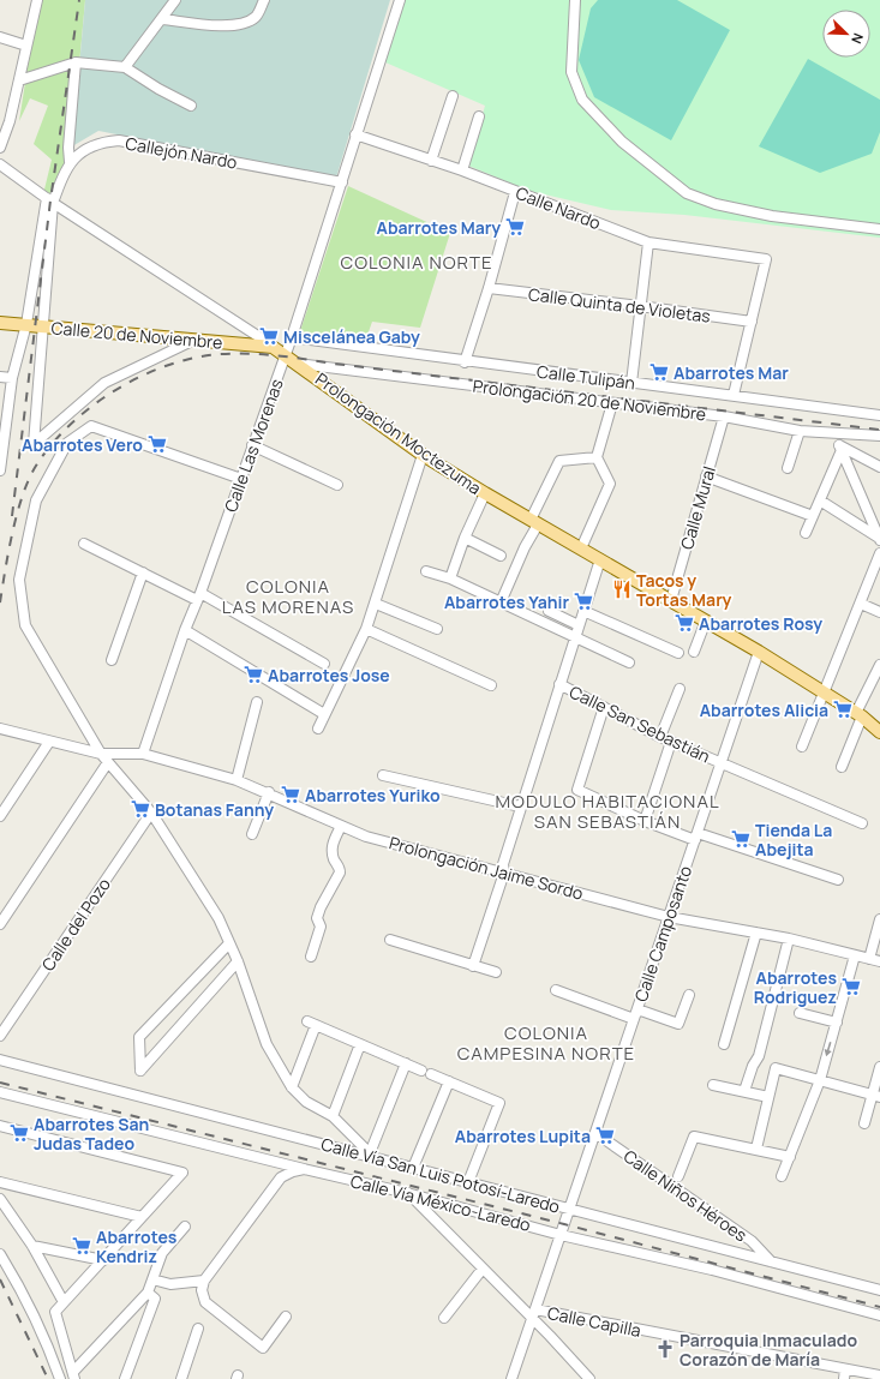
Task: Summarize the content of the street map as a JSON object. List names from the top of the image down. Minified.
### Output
{"streets":{"main road":["Calle 20 de Noviembre","Prolongación Moctezuma"],"street":["Callejón Nardo","Calle Nardo","Calle Quinta de Violetas","Calle Tulipán","Prolongación 20 de Noviembre","Calle Las Morenas","Calle Mural","Calle San Sebastián","Prolongación Jaime Sordo","Calle del Pozo","Calle Camposanto","Calle Vía San Luis Potosí-Laredo","Calle Niños Héroes","Calle Vía México-Laredo","Calle Capilla"]},"crossings":[["Callejón Nardo","Prolongación Moctezuma"],["Callejón Nardo","Calle Las Morenas"],["Calle Nardo","Calle Quinta de Violetas"],["Calle Nardo","Calle Las Morenas"],["Calle 20 de Noviembre","Prolongación Moctezuma"],["Calle Tulipán","Calle Las Morenas"],["Prolongación 20 de Noviembre","Prolongación Moctezuma"],["Prolongación 20 de Noviembre","Calle Mural"],["Prolongación Moctezuma","Calle Las Morenas"],["Prolongación Moctezuma","Calle Mural"],["Prolongación Moctezuma","Calle Camposanto"],["Calle Las Morenas","Prolongación Jaime Sordo"],["Calle San Sebastián","Calle Camposanto"],["Prolongación Jaime Sordo","Calle Camposanto"],["Calle Camposanto","Calle Vía San Luis Potosí-Laredo"],["Calle Camposanto","Calle Niños Héroes"],["Calle Camposanto","Calle Vía México-Laredo"],["Calle Camposanto","Calle Capilla"],["Calle Vía San Luis Potosí-Laredo","Calle Niños Héroes"]],"districts":["COLONIA NORTE","COLONIA LAS MORENAS","MODULO HABITACIONAL SAN SEBASTIÁN","COLONIA CAMPESINA NORTE"],"places":{"supermarket":["Abarrotes Mary","Miscelánea Gaby","Abarrotes Mar","Abarrotes Vero","Abarrotes Yahir","Abarrotes Rosy","Abarrotes Jose","Abarrotes Alicia","Abarrotes Yuriko","Botanas Fanny","Tienda La Abejita","Abarrotes Rodriguez","Abarrotes San Judas Tadeo","Abarrotes Lupita","Abarrotes Kendriz"],"restaurant":["Tacos y Tortas Mary"],"church":["Parroquia Inmaculado Corazón de María"]},"north":"bottom right"}
